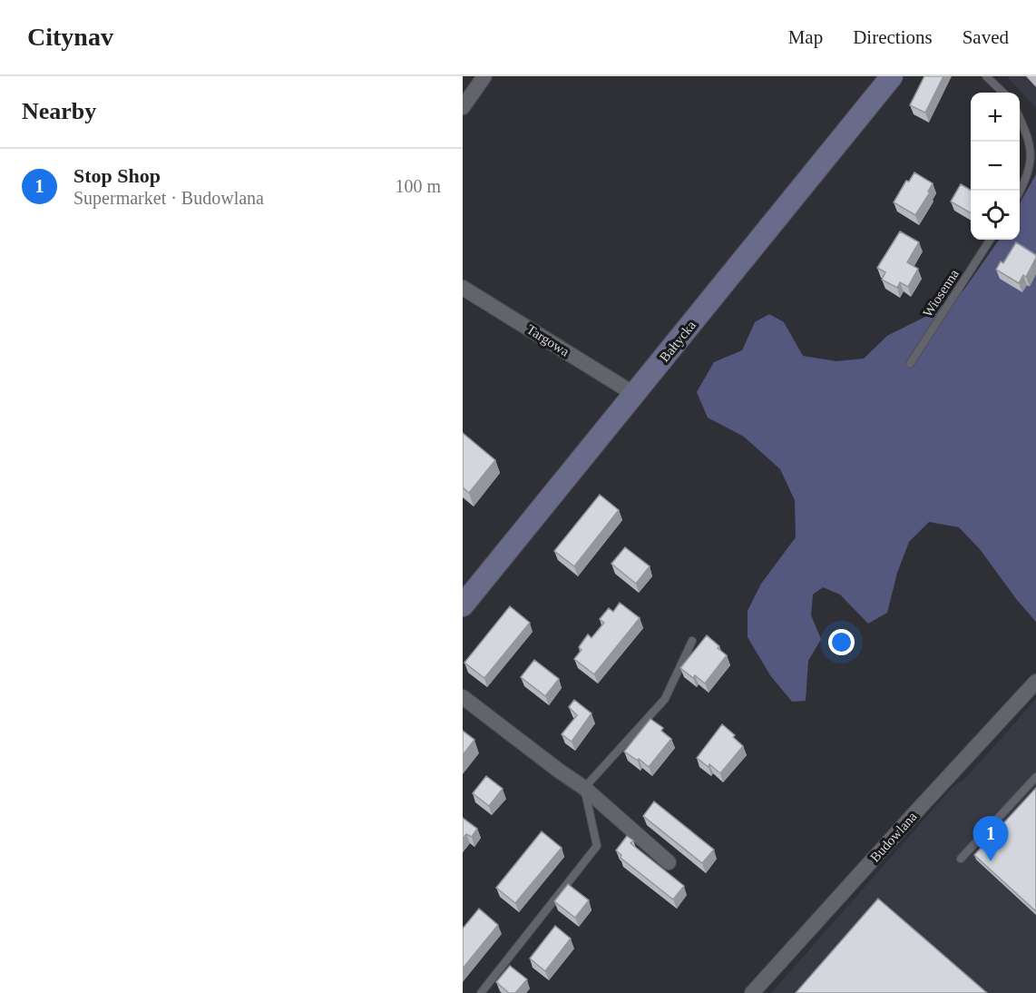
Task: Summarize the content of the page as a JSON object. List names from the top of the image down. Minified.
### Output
{"streets":{"main road":["Bałtycka"],"street":["Targowa","Budowlana"],"lane":["Wiosenna"]},"crossings":[["Targowa","Bałtycka"]],"page":{"header":"Citynav","nav":["Map","Directions","Saved"],"heading":"Nearby","map_buttons":["+","−"],"list":[{"mark":"1","name":"Stop Shop","note":"Supermarket · Budowlana","value":"100 m"}],"pins":"1"}}
